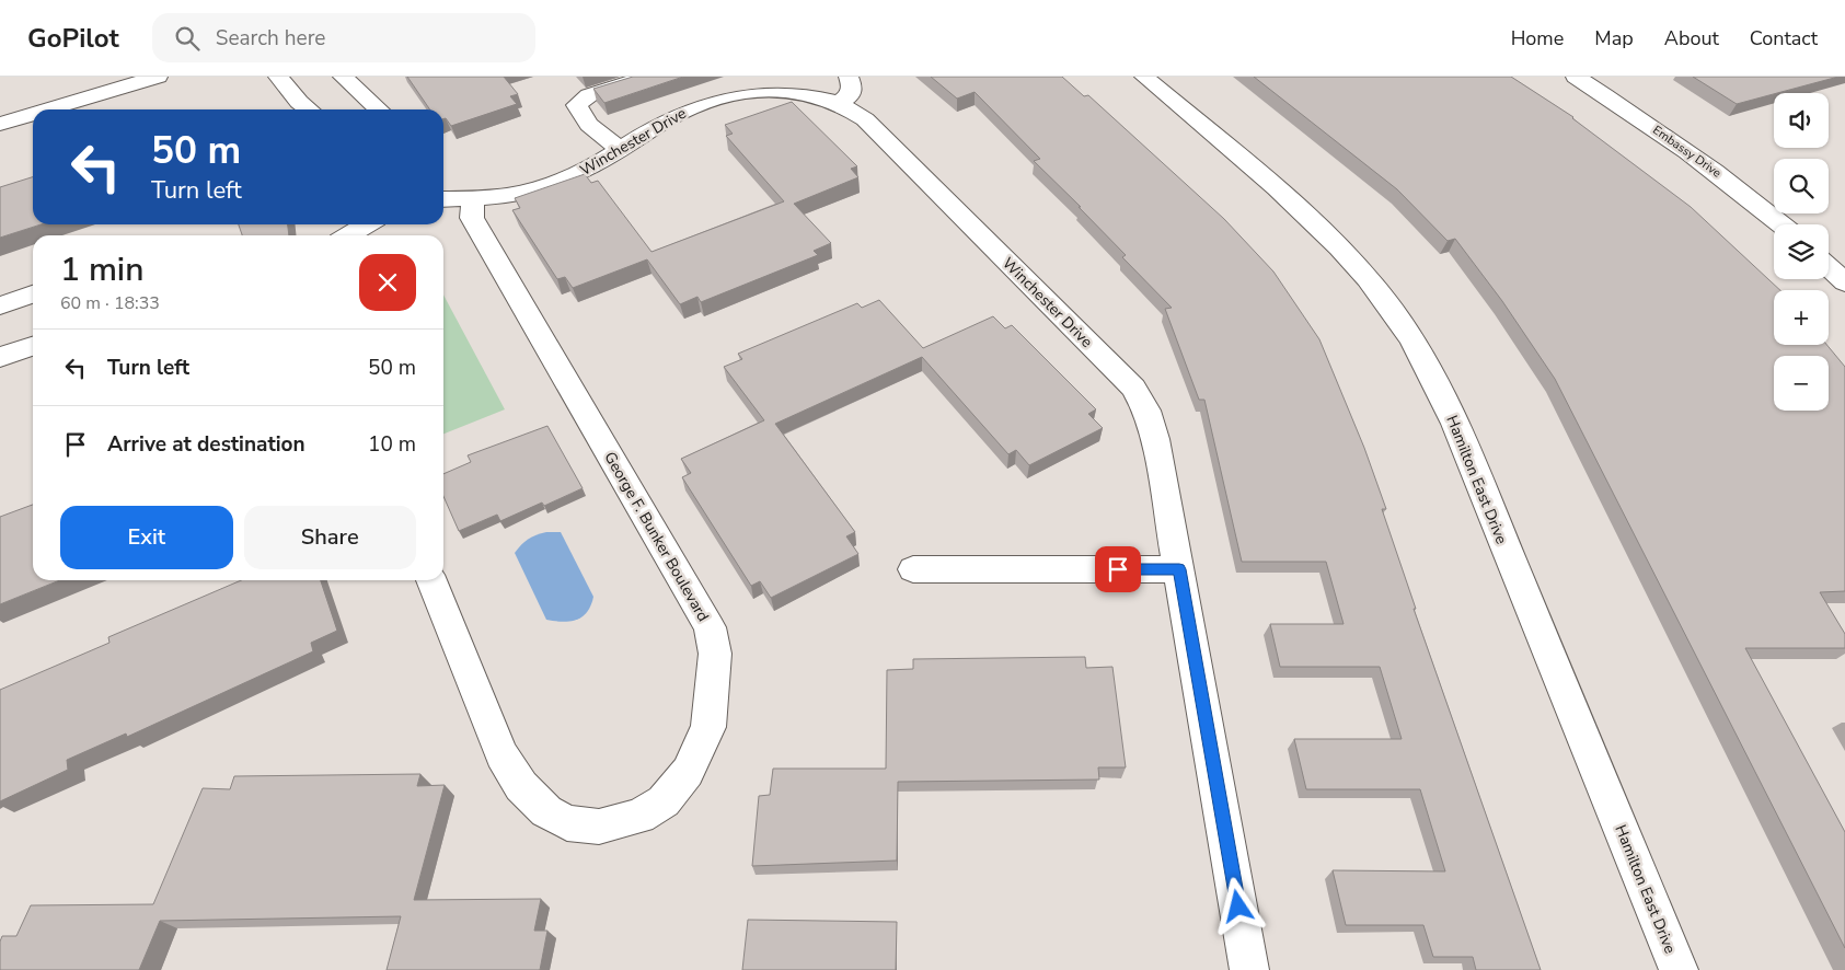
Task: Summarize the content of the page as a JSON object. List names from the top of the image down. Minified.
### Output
{"streets":{"street":["Winchester Drive","Embassy Drive","Hamilton East Drive","George F. Bunker Boulevard"]},"crossings":[["Winchester Drive","George F. Bunker Boulevard"]],"page":{"header":"GoPilot","search":"Search here","nav":["Home","Map","About","Contact"],"map_buttons":["+","−"],"turn":["50 m","Turn left"],"heading":["1 min","60 m · 18:33"],"list":[{"name":"Turn left","value":"50 m"},{"name":"Arrive at destination","value":"10 m"}],"buttons":["Exit","Share"]}}
